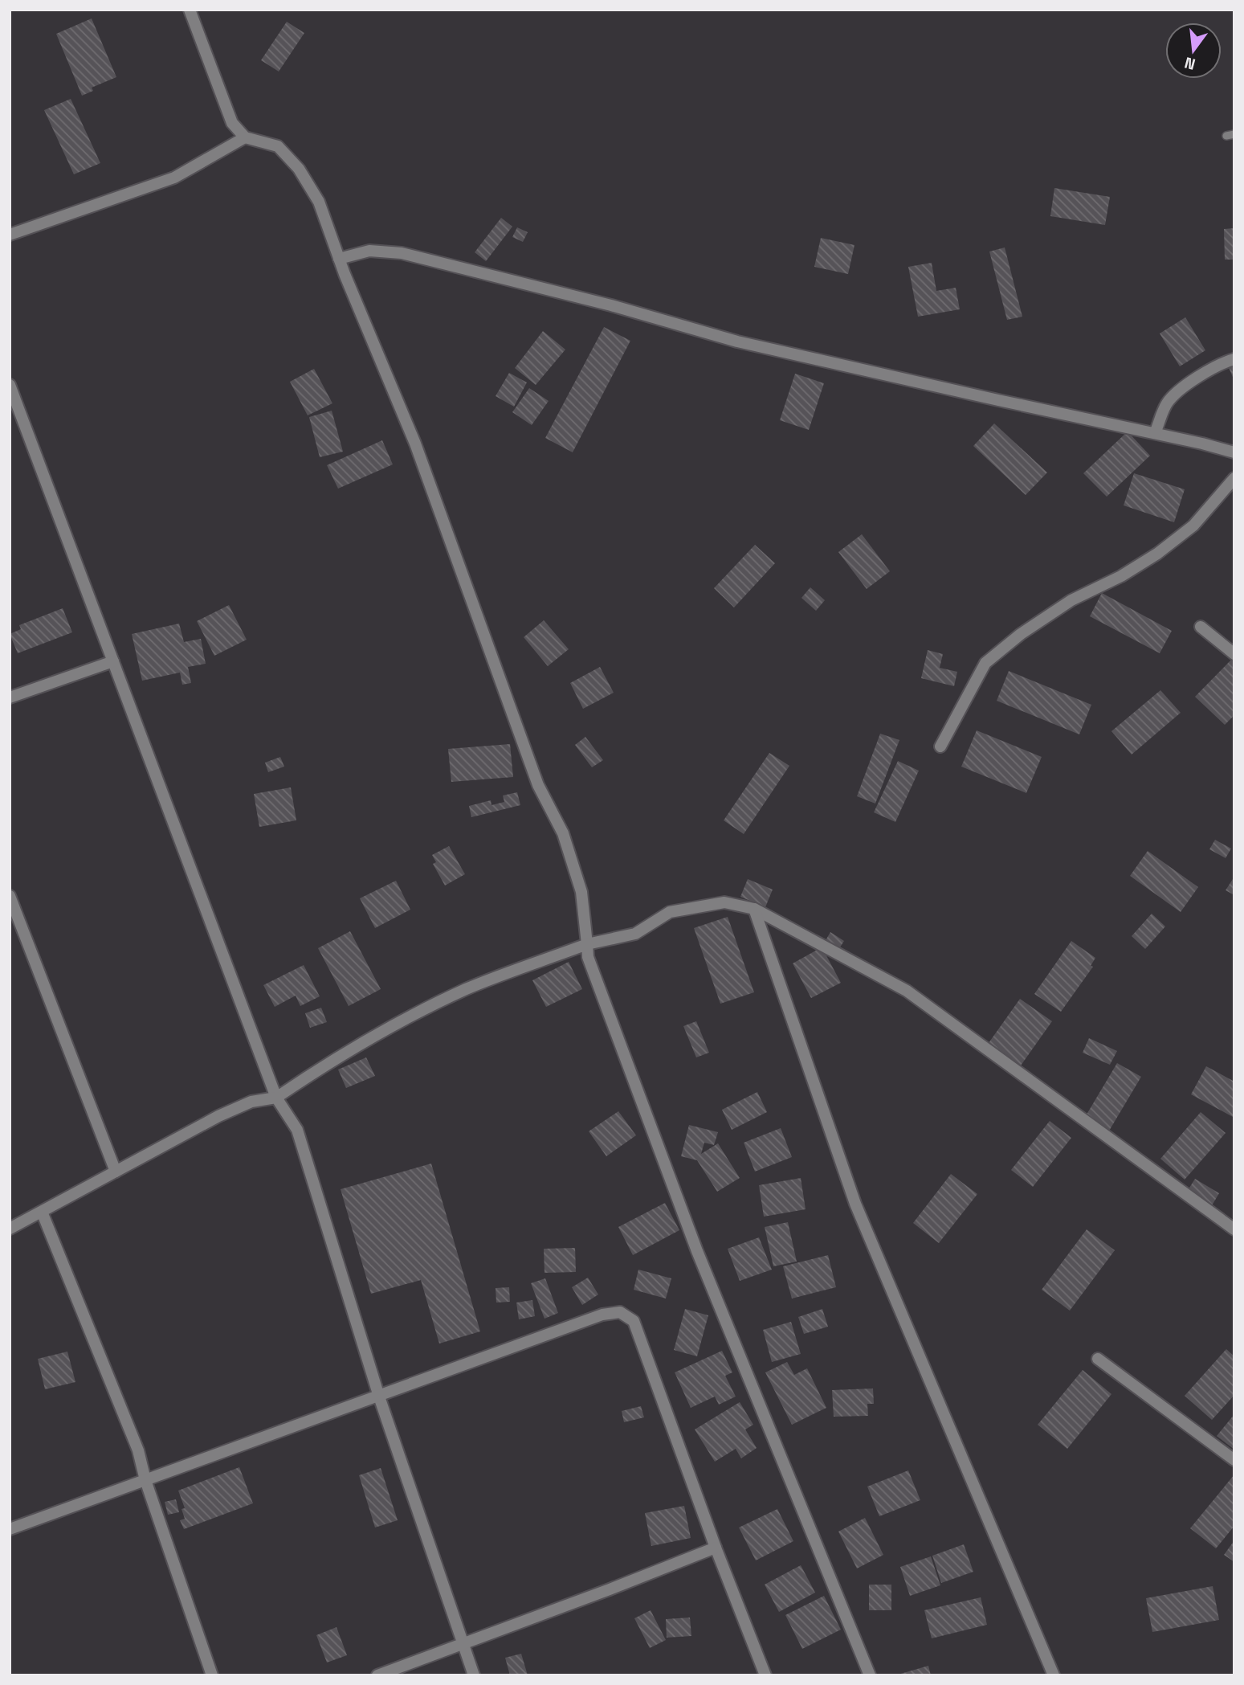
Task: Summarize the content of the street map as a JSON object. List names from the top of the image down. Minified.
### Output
{"north":"bottom"}
